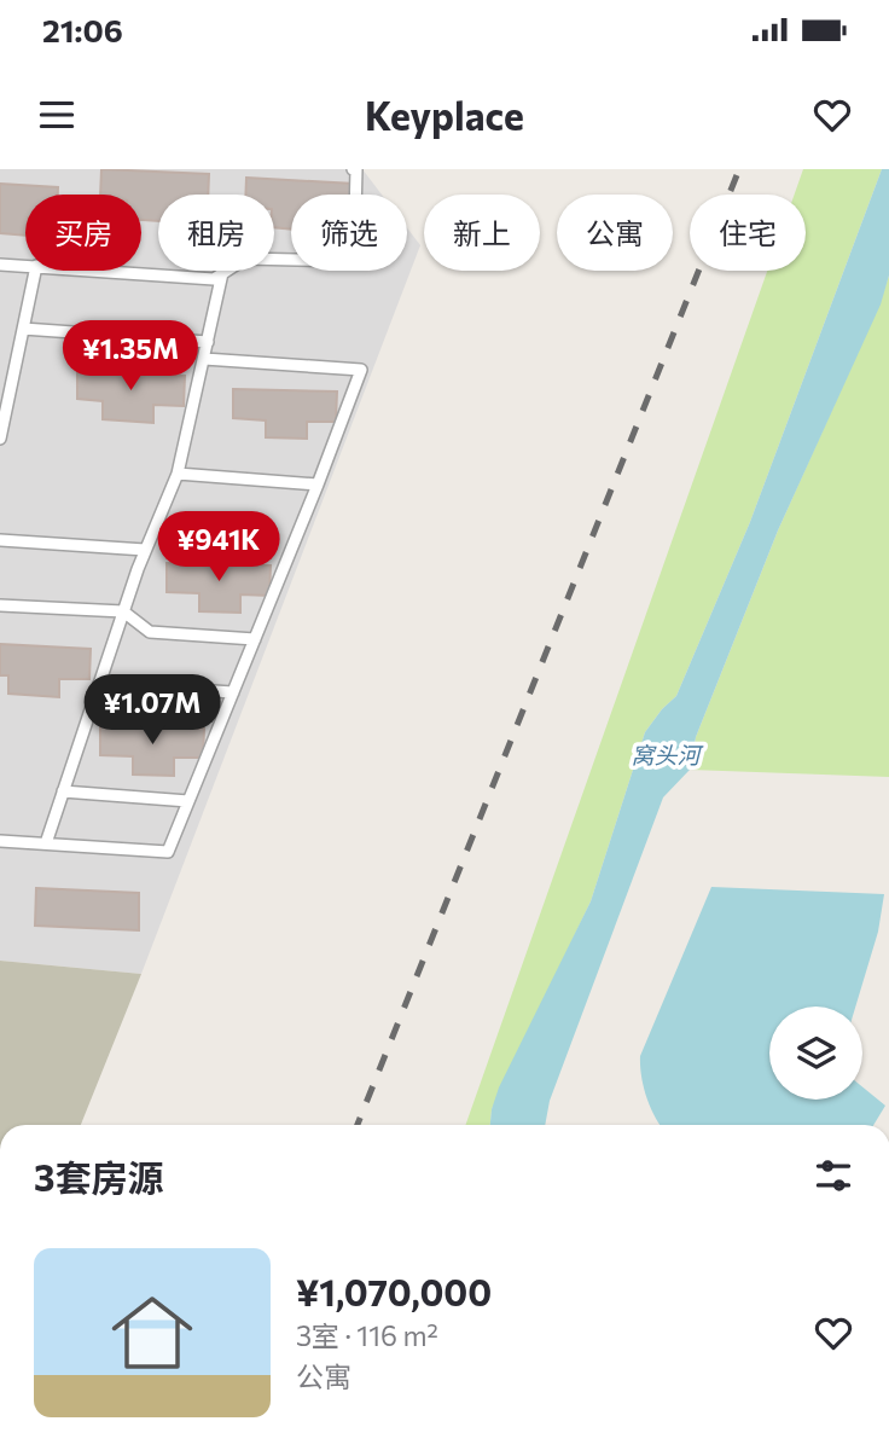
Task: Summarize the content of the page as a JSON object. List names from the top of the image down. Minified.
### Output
{"water":["窝头河"],"page":{"status":"21:06","header":"Keyplace","chip":["买房","租房","筛选","新上","公寓","住宅"],"price":["¥1.35M","¥941K","¥1.07M"],"heading":"3套房源","list":[{"name":"¥1,070,000","note":"3室 · 116 m² · 公寓"}]}}
